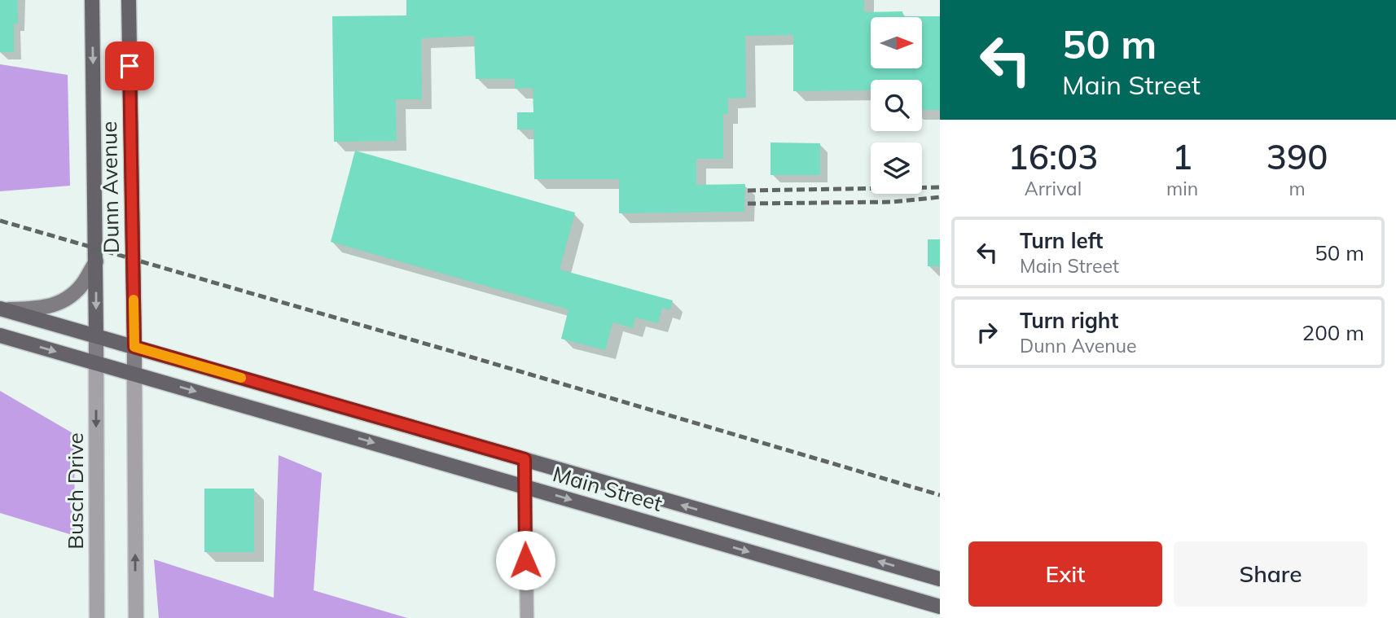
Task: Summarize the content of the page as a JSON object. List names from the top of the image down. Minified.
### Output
{"streets":{"main road":["Dunn Avenue","Main Street"],"street":["Busch Drive"]},"crossings":[["Dunn Avenue","Main Street"],["Dunn Avenue","Busch Drive"],["Main Street","Busch Drive"]],"north":"right","page":{"turn":["50 m","Main Street"],"eta":["16:03","Arrival","1","min","390","m"],"list":[{"name":"Turn left","note":"Main Street","value":"50 m"},{"name":"Turn right","note":"Dunn Avenue","value":"200 m"}],"buttons":["Exit","Share"]}}
